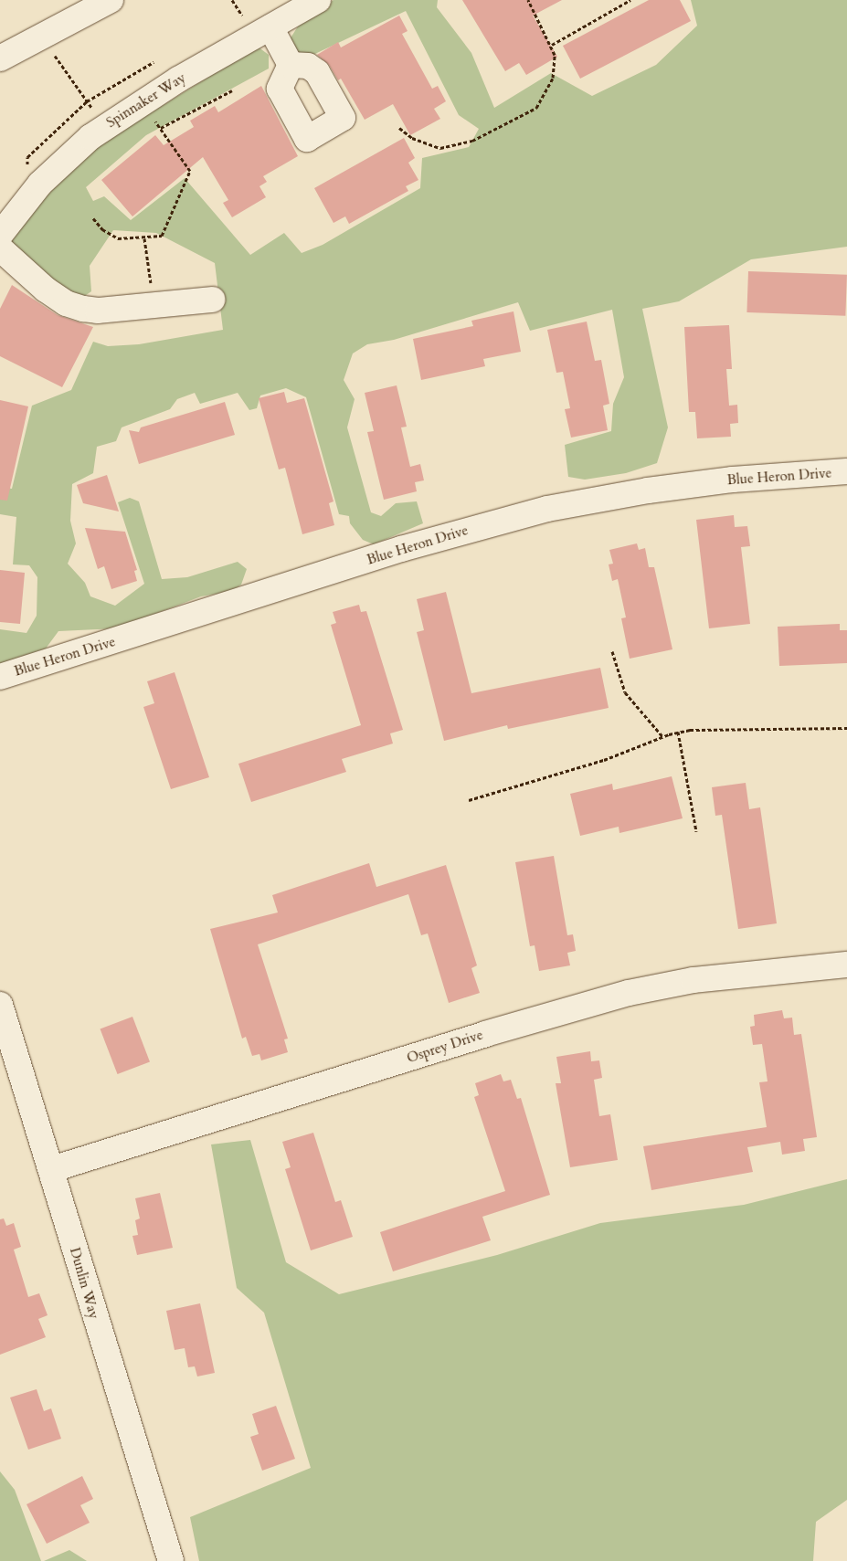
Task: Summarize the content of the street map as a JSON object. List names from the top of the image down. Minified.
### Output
{"streets":{"street":["Spinnaker Way","Blue Heron Drive","Osprey Drive","Dunlin Way"]},"crossings":[["Osprey Drive","Dunlin Way"]]}
